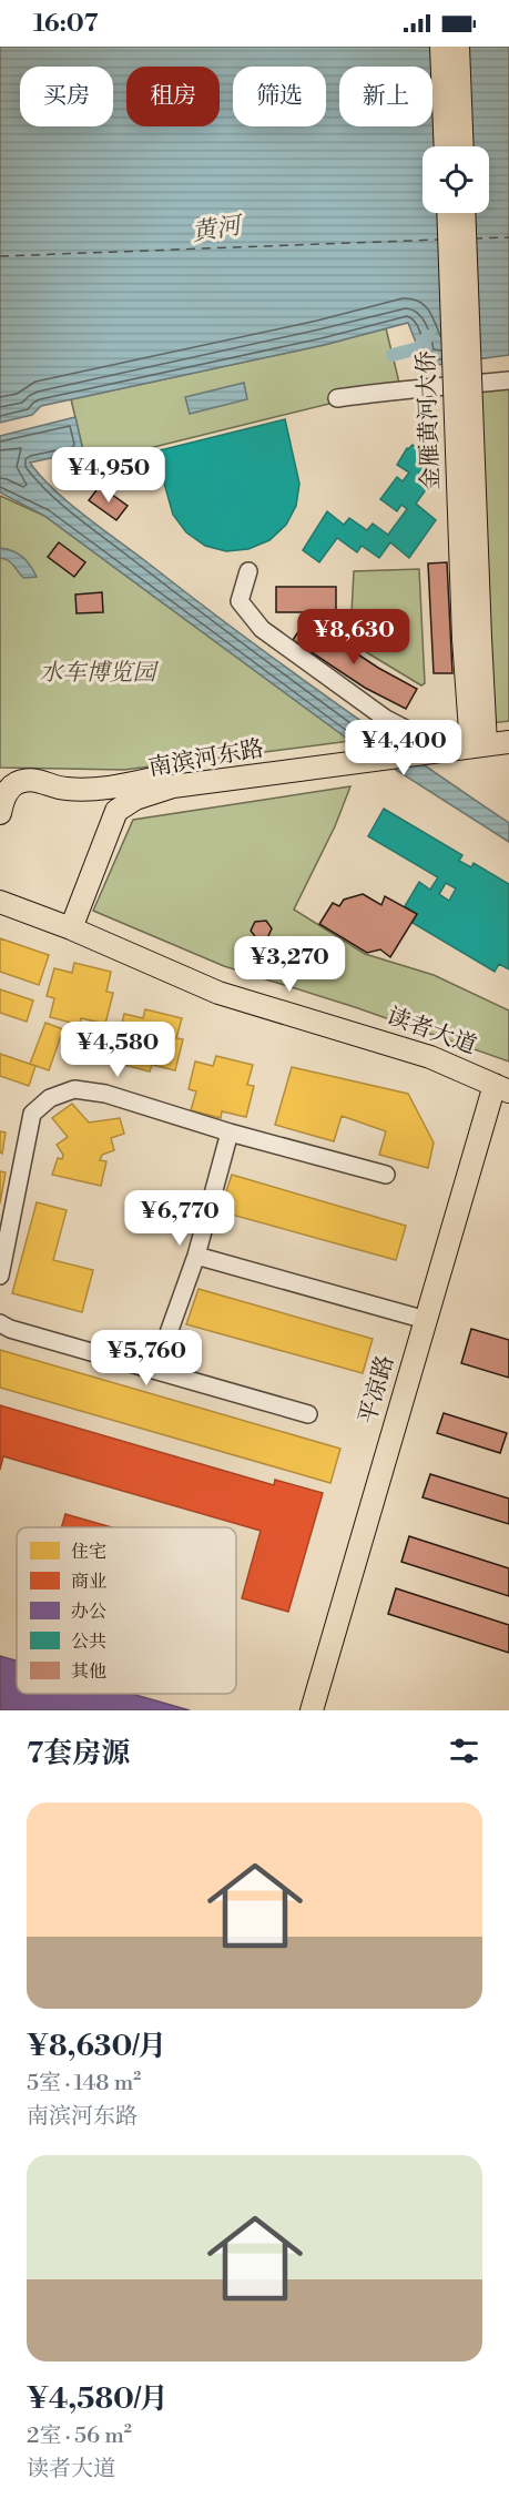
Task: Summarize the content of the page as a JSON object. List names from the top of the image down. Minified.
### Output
{"streets":{"main road":["金雁黄河大侨","南滨河东路","读者大道","平凉路"]},"crossings":[["南滨河东路","读者大道"],["读者大道","平凉路"]],"water":["黄河"],"parks":["水车博览园"],"legend":["住宅","商业","办公","公共","其他"],"page":{"status":"16:07","chip":["买房","租房","筛选","新上"],"price":["¥4,950","¥8,630","¥4,400","¥3,270","¥4,580","¥6,770","¥5,760"],"heading":"7套房源","list":[{"name":"¥8,630/月","note":"5室 · 148 m² · 南滨河东路"},{"name":"¥4,580/月","note":"2室 · 56 m² · 读者大道"}]}}
